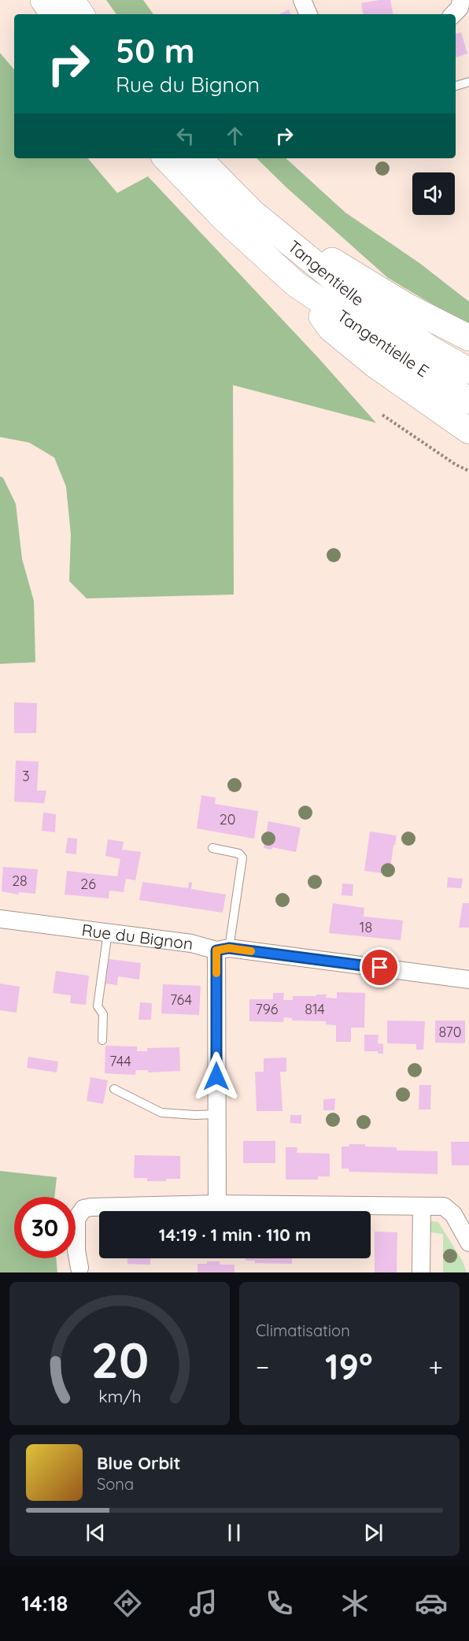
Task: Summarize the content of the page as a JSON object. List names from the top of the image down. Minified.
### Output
{"streets":{"main road":["Tangentielle","Tangentielle E"],"street":["Rue du Bignon"]},"crossings":[["Tangentielle","Tangentielle E"]],"house_numbers":["3","20","28","26","18","764","796","814","870","744"],"page":{"turn":["50 m","Rue du Bignon"],"limit":"30","trip":"14:19 · 1 min · 110 m","tile":"Climatisation","heat":["−","19°","+"],"song":["Blue Orbit","Sona"],"tabs":"14:18","gauge":["20","km/h"]}}
